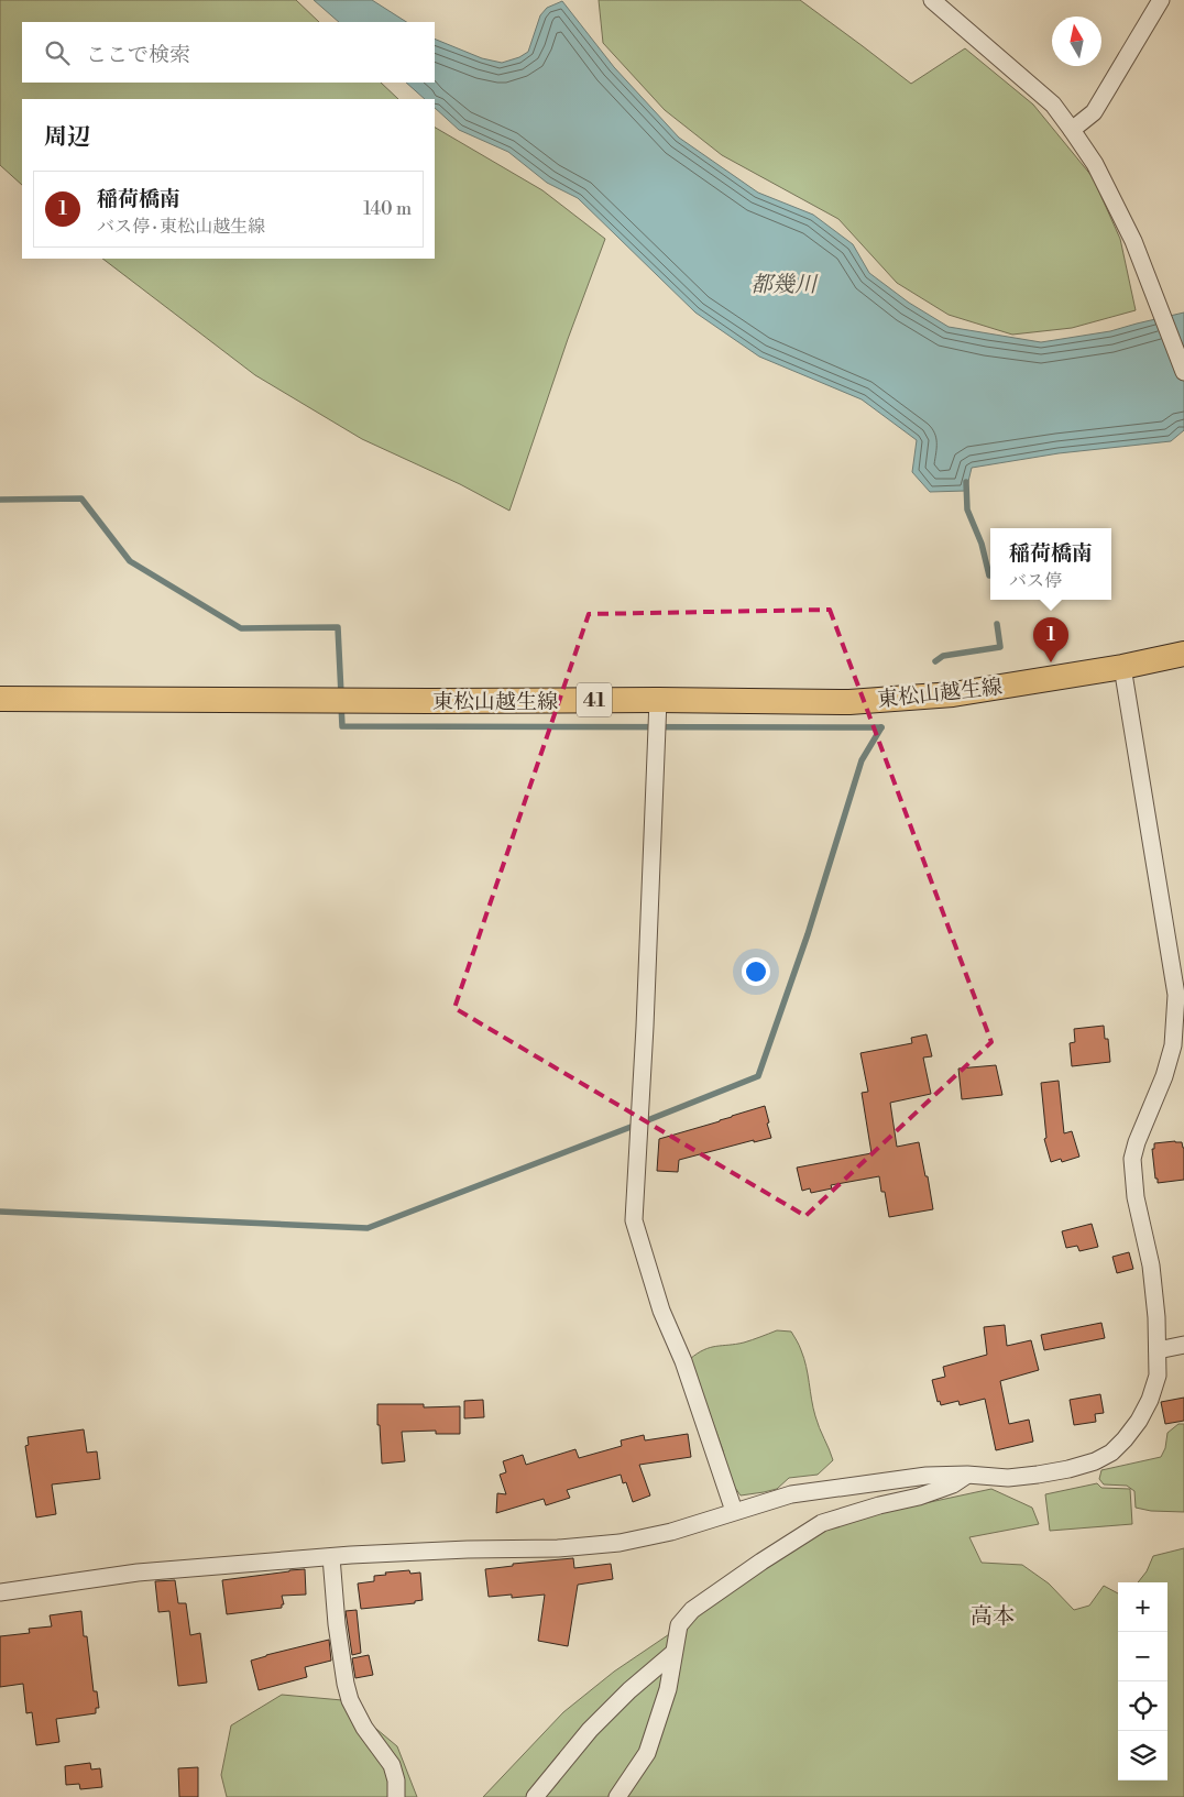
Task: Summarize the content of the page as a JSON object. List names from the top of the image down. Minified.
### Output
{"streets":{"main road":["東松山越生線","41"]},"districts":["高本"],"water":["都幾川"],"north":"top","page":{"search":"ここで検索","heading":"周辺","list":[{"mark":"1","name":"稲荷橋南","note":"バス停 · 東松山越生線","value":"140 m"}],"popup":["稲荷橋南","バス停"],"pins":"1","map_buttons":["+","−"]}}
